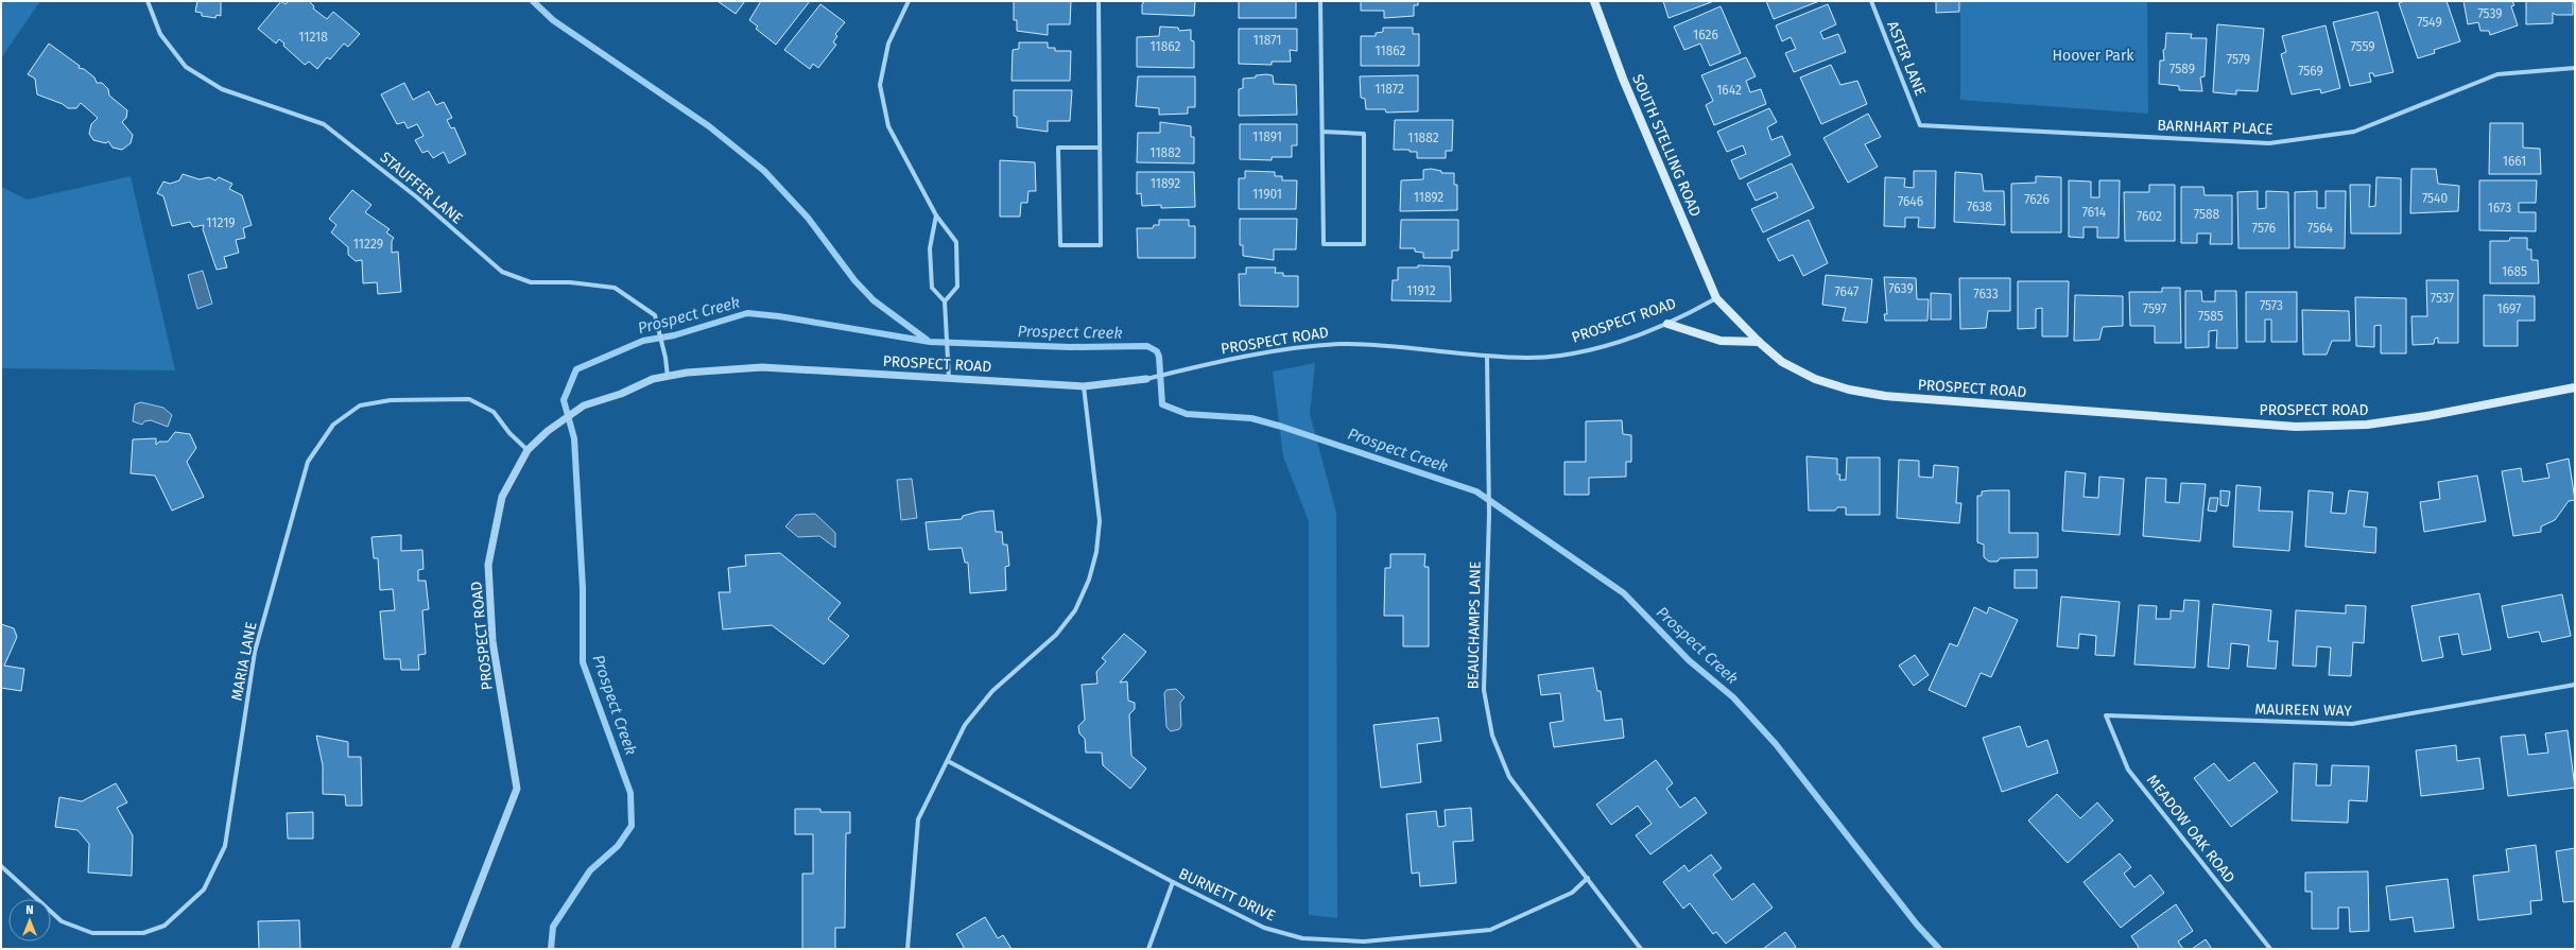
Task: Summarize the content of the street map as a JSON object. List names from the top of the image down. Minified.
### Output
{"streets":{"main road":["SOUTH STELLING ROAD","PROSPECT ROAD"],"street":["ASTER LANE","BARNHART PLACE","STAUFFER LANE","BEAUCHAMPS LANE","MARIA LANE","MAUREEN WAY","MEADOW OAK ROAD","BURNETT DRIVE"]},"crossings":[["ASTER LANE","BARNHART PLACE"],["SOUTH STELLING ROAD","PROSPECT ROAD"],["STAUFFER LANE","PROSPECT ROAD"],["PROSPECT ROAD","BEAUCHAMPS LANE"],["PROSPECT ROAD","MARIA LANE"],["BEAUCHAMPS LANE","BURNETT DRIVE"],["MAUREEN WAY","MEADOW OAK ROAD"]],"water":["Prospect Creek"],"parks":["Hoover Park"],"house_numbers":["7539","7549","1626","11218","11871","11862","7559","11862","7579","7589","7569","11872","1642","11891","11882","11882","1661","11892","11901","11892","7540","7626","7646","7638","1673","7614","7588","7602","11219","7576","7564","11229","1685","7639","11912","7647","7633","7537","7573","7597","1697","7585"],"north":"top"}
